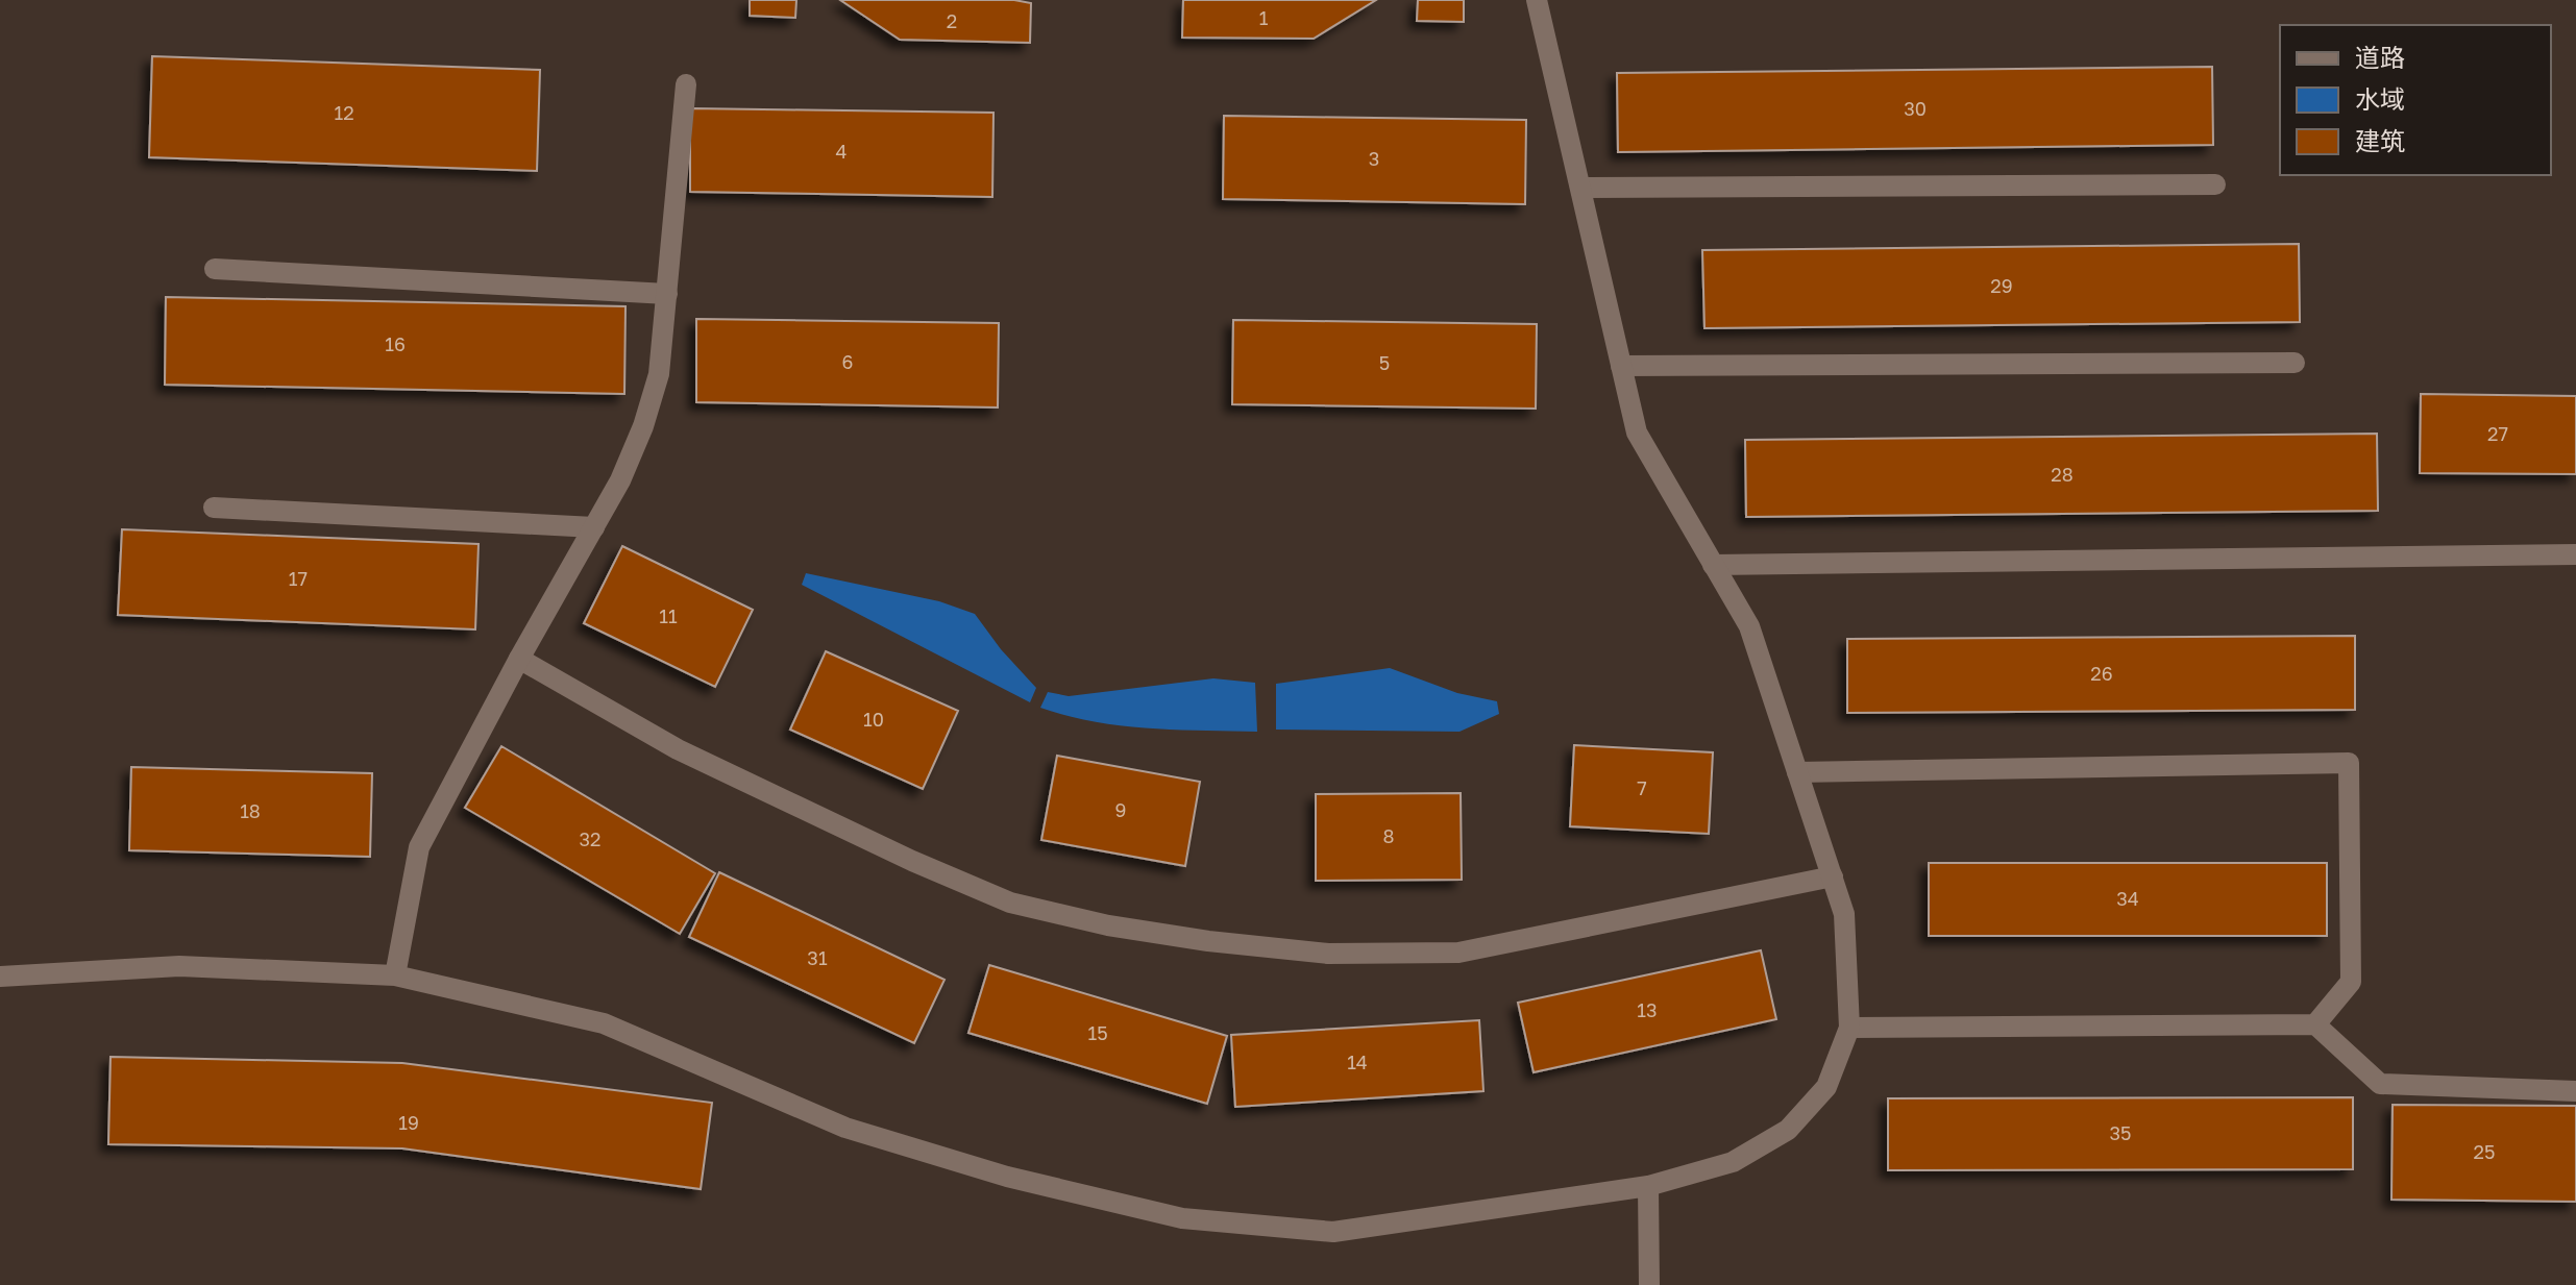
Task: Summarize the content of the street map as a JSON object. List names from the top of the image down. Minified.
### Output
{"house_numbers":["1","2","30","12","4","3","29","16","6","5","27","28","17","11","26","10","7","9","18","8","32","34","31","13","15","14","19","35","25"],"legend":["道路","水域","建筑"]}
